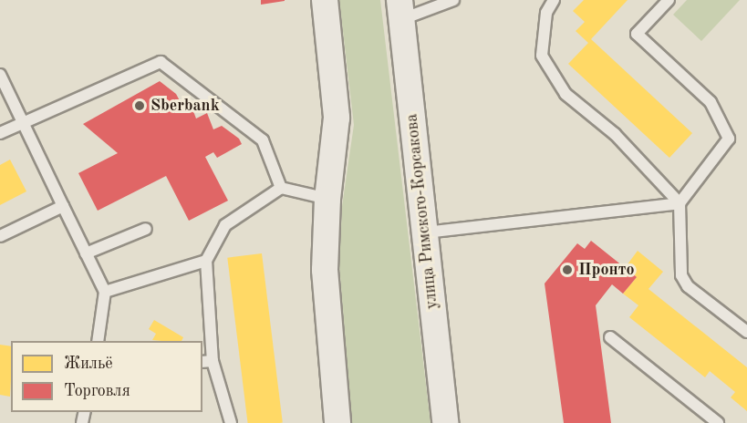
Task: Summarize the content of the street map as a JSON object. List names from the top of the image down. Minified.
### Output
{"streets":{"street":["улица Римского-Корсакова"]},"places":["Sberbank","Пронто"],"legend":["Жильё","Торговля"]}
